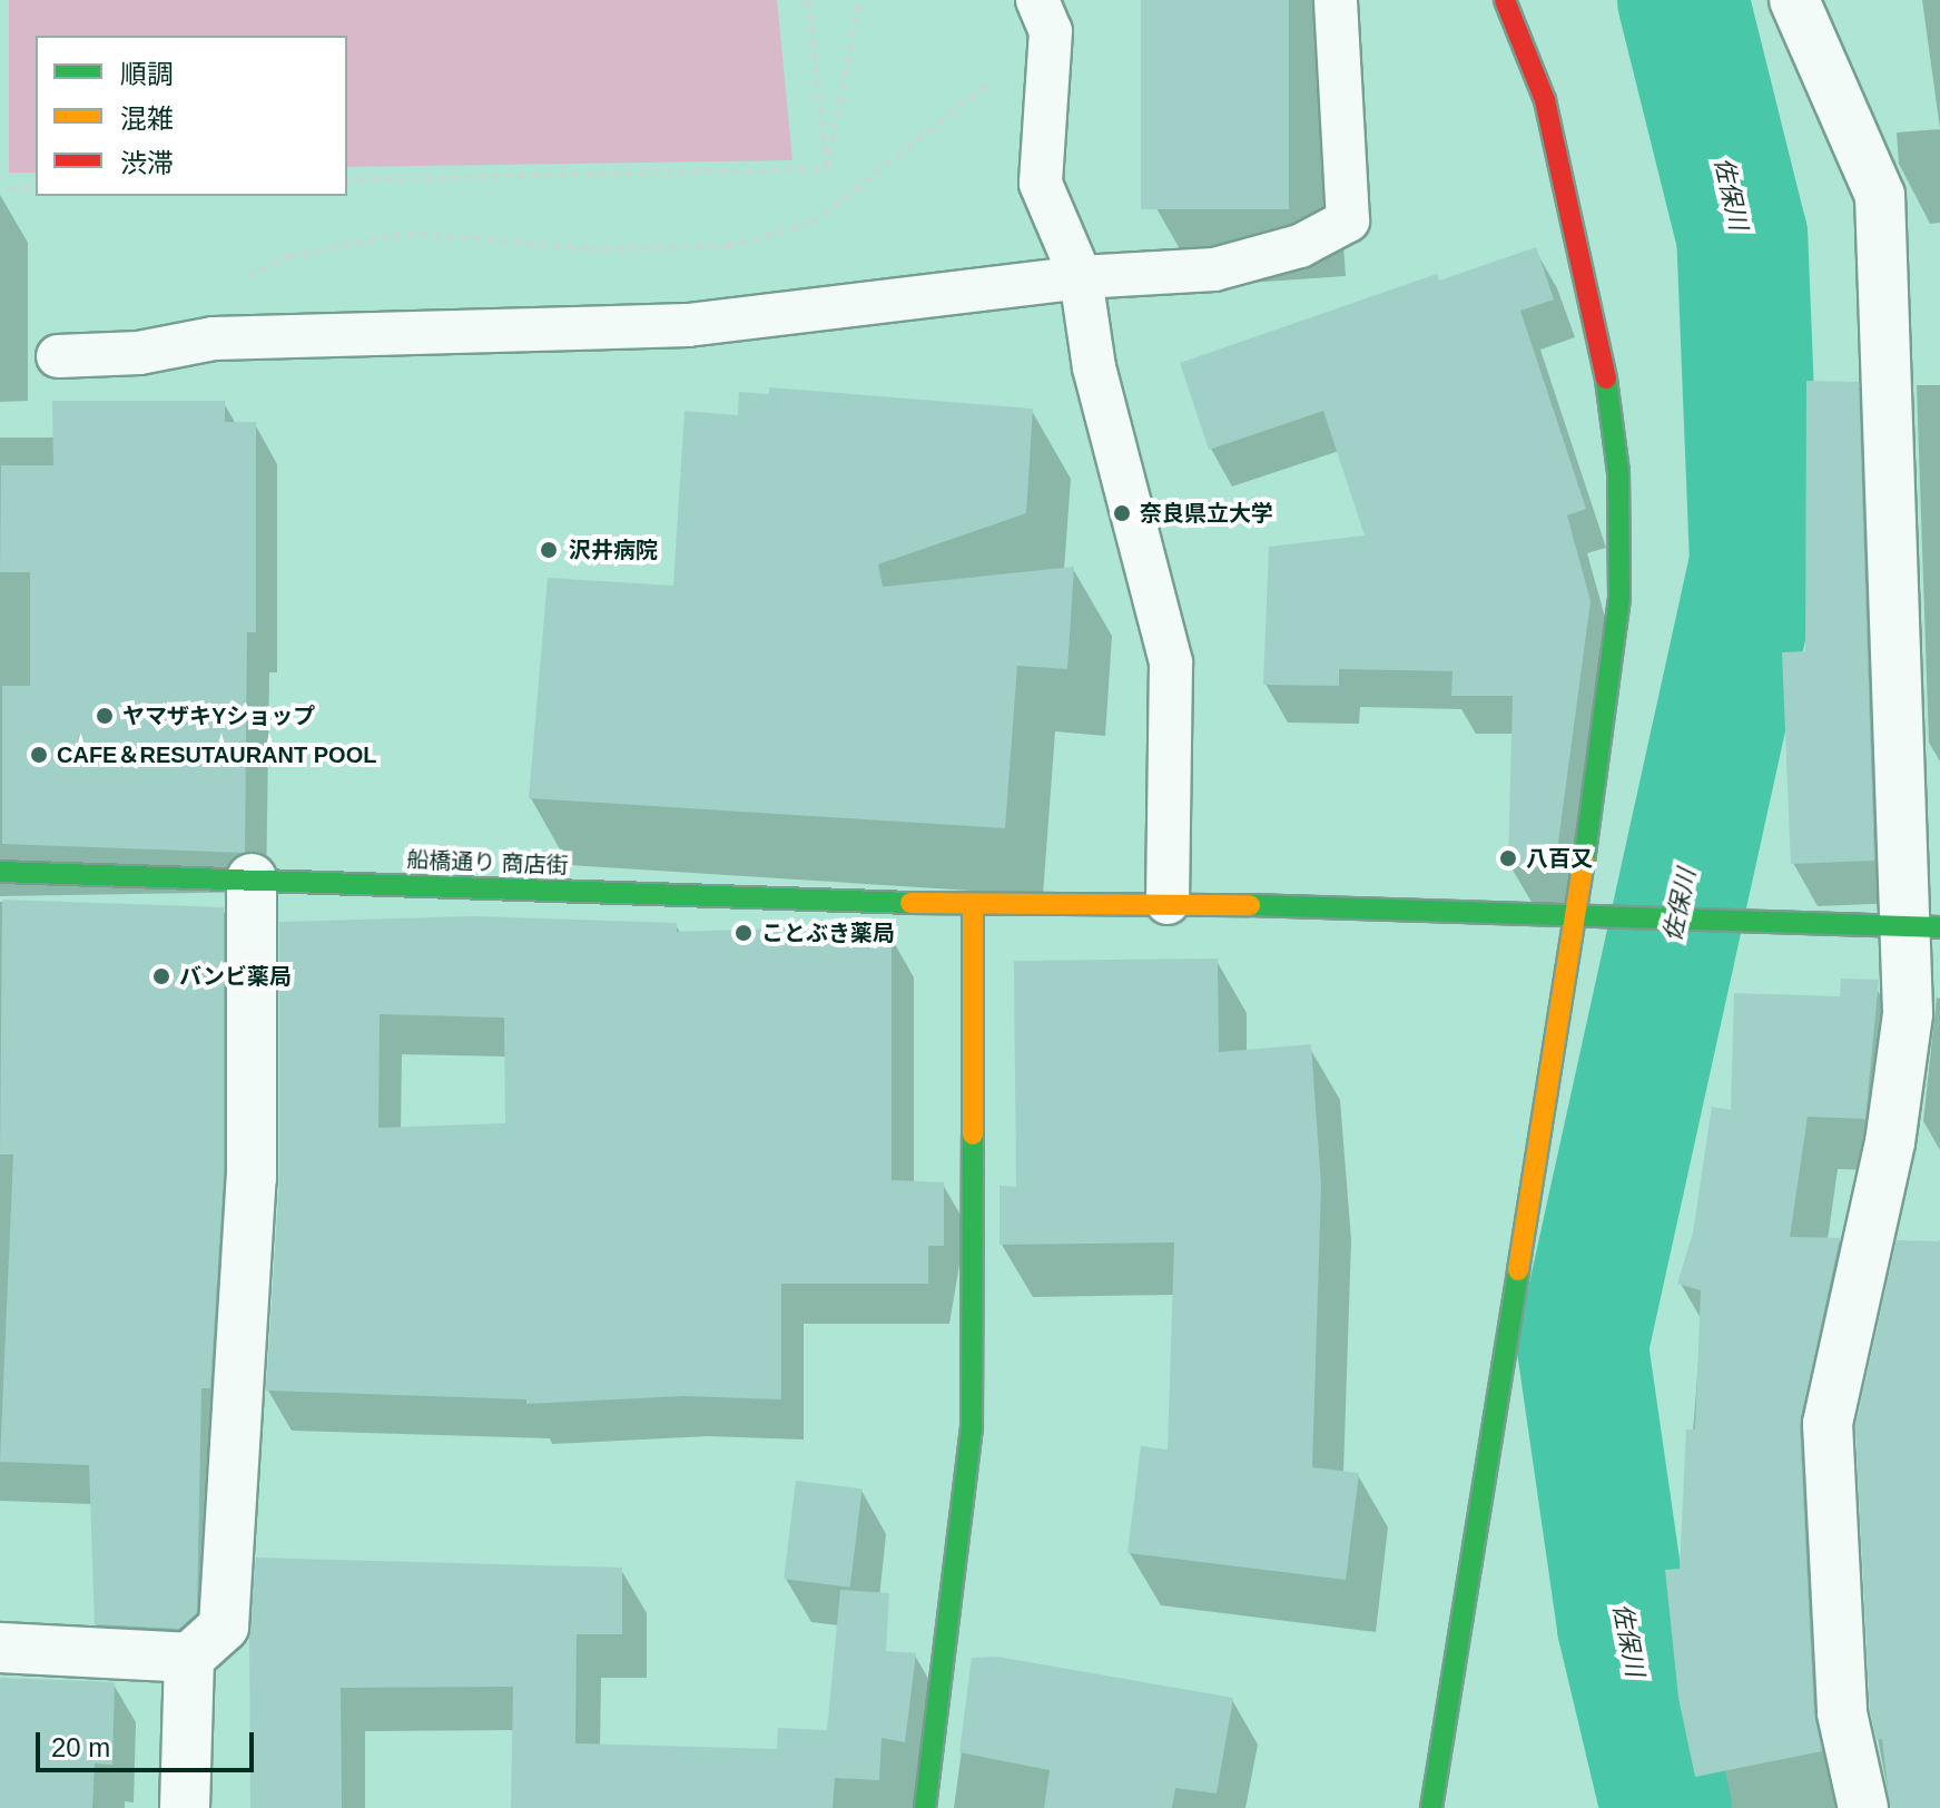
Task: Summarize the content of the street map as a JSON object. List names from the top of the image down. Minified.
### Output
{"streets":{"street":["船橋通り 商店街"]},"water":["佐保川"],"places":["奈良県立大学","沢井病院","ヤマザキYショップ","CAFE＆RESUTAURANT POOL","八百又","ことぶき薬局","バンビ薬局"],"legend":["順調","混雑","渋滞"],"scale_bar":"20 m"}
